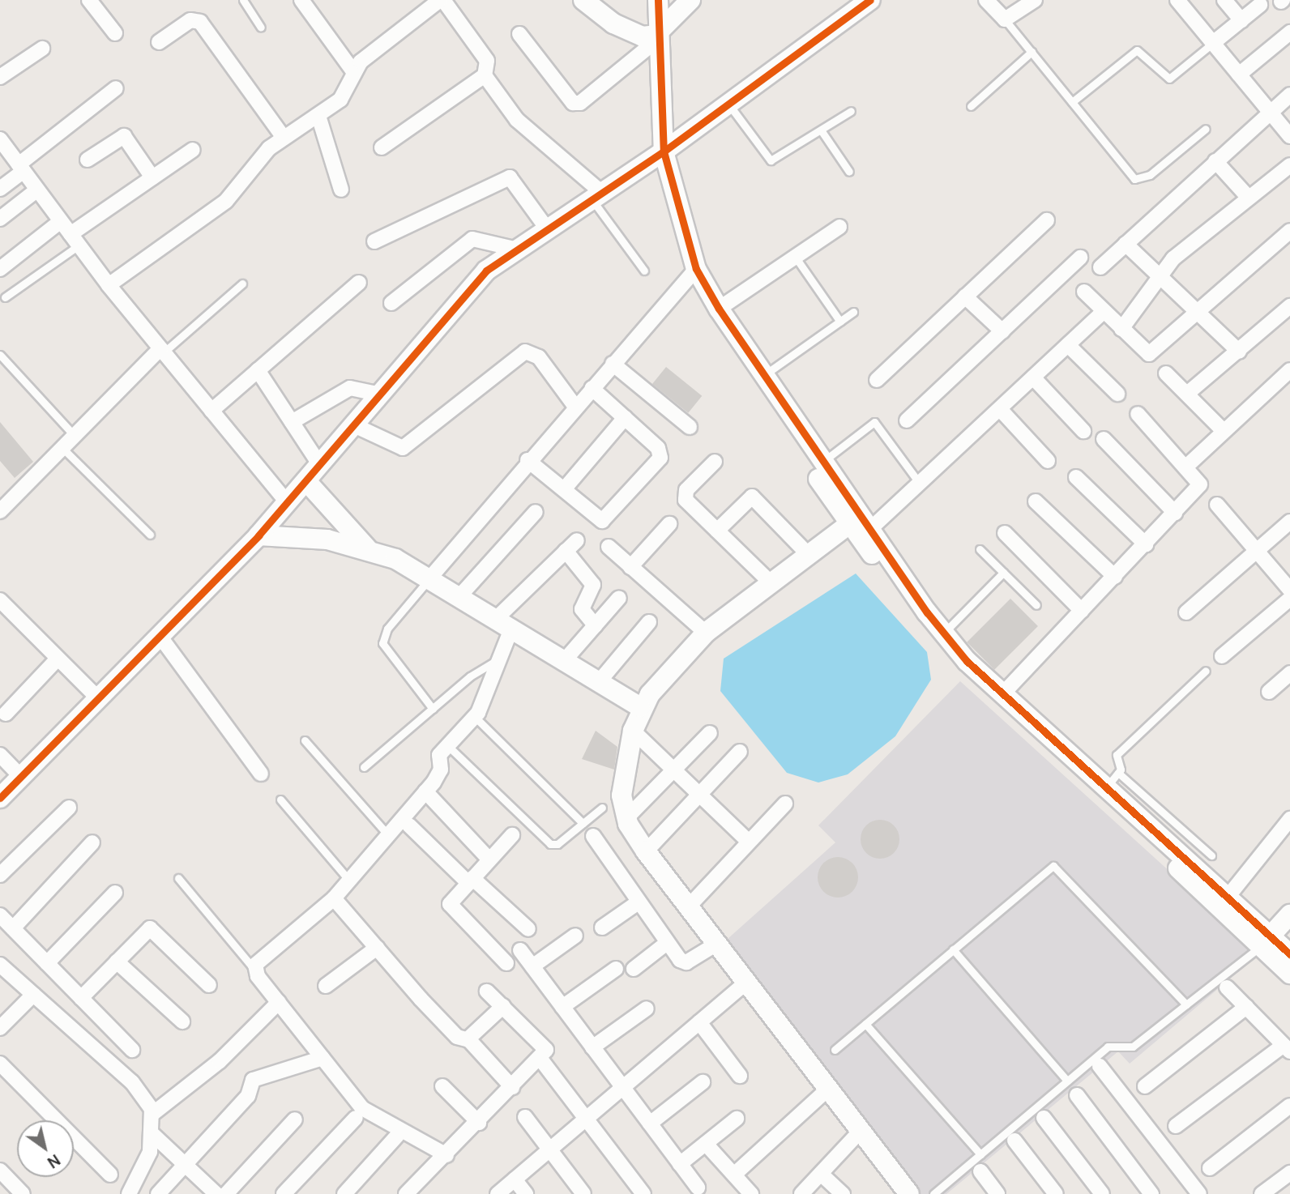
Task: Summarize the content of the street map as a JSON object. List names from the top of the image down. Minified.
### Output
{"north":"bottom right"}
